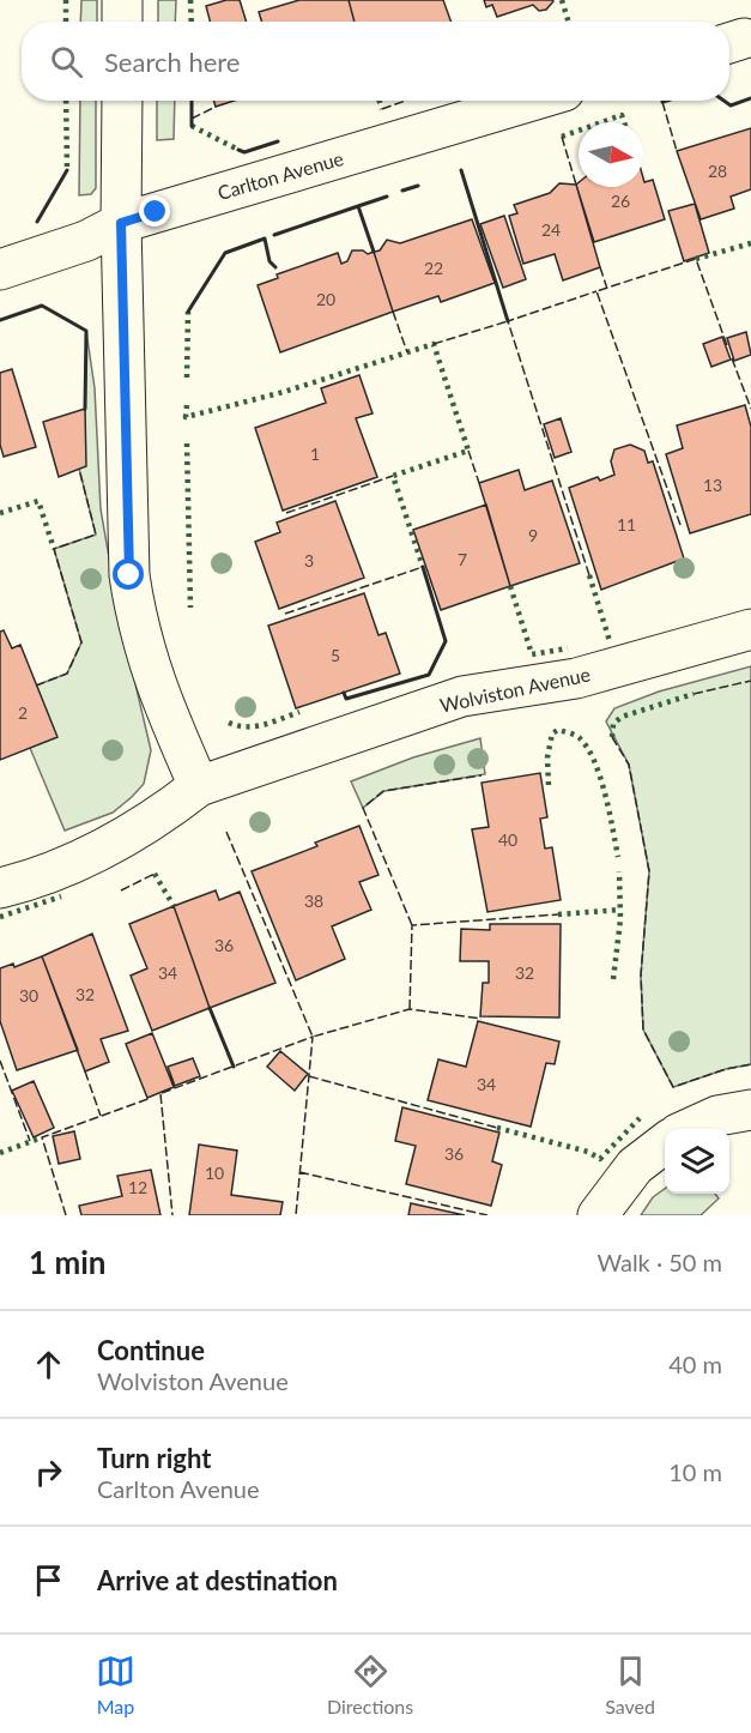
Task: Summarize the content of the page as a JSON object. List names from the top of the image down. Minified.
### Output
{"streets":{"street":["Carlton Avenue","Wolviston Avenue"]},"house_numbers":["28","26","24","22","20","1","13","11","9","7","3","5","2","40","38","36","34","32","32","30","34","36","10","12"],"north":"right","page":{"search":"Search here","heading":["1 min","Walk · 50 m"],"list":[["Continue","Wolviston Avenue","40 m"],["Turn right","Carlton Avenue","10 m"],"Arrive at destination"],"nav":["Map","Directions","Saved"]}}
